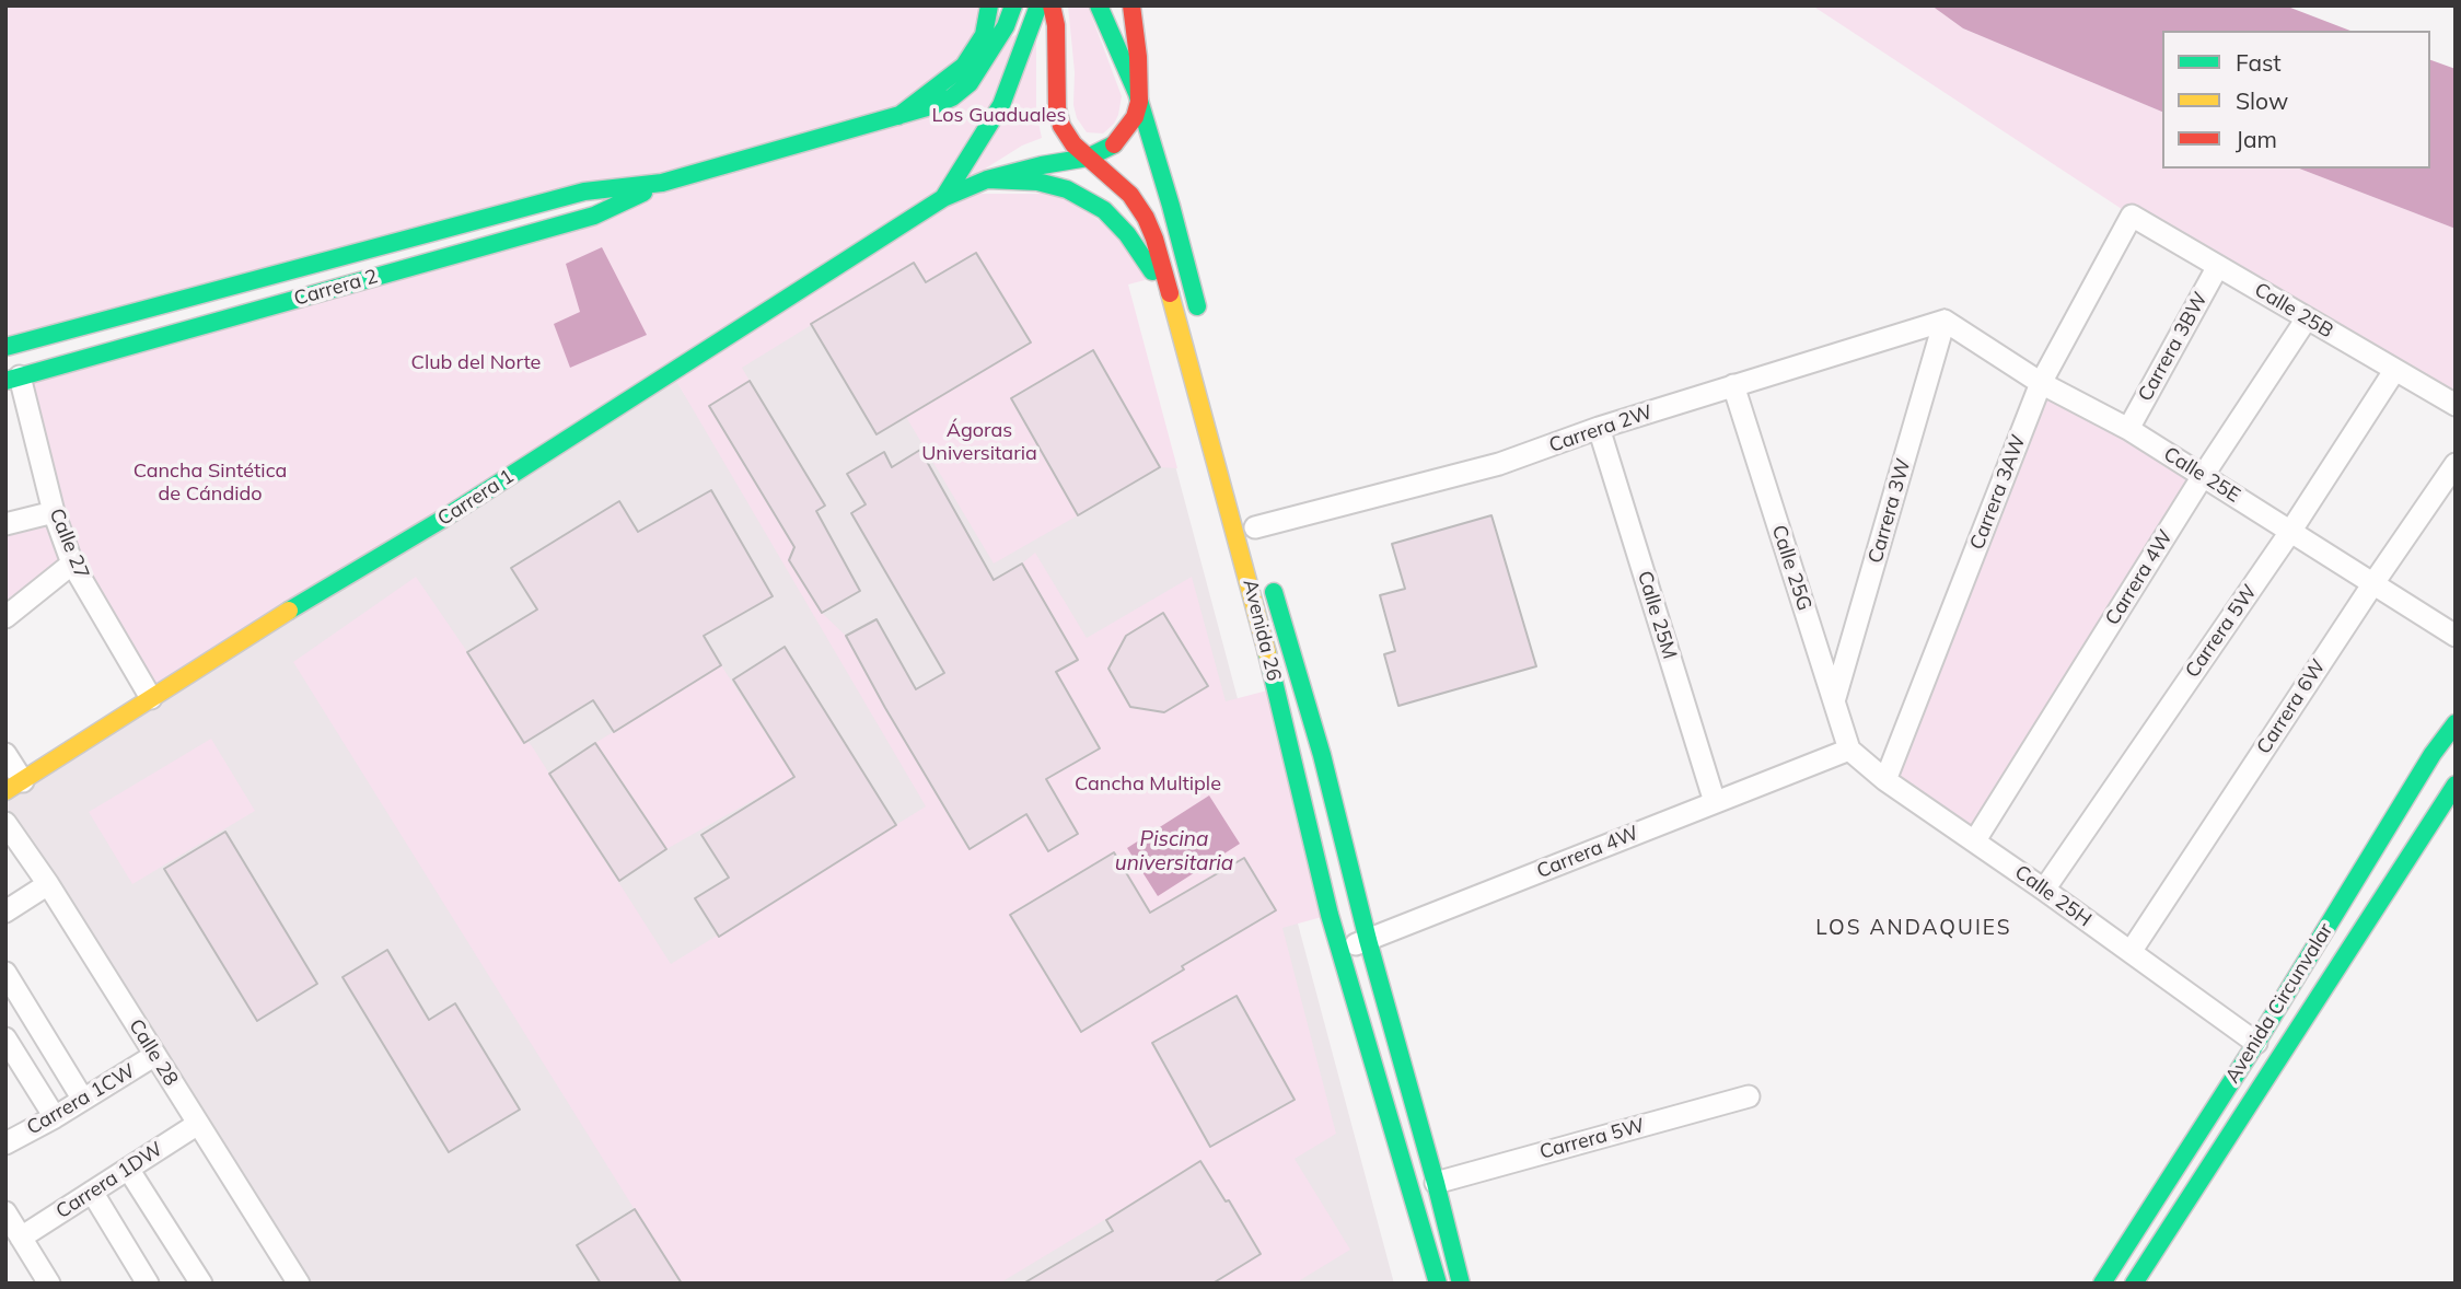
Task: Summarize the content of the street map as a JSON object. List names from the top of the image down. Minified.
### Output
{"streets":{"main road":["Carrera 2","Carrera 1","Avenida 26","Avenida Circunvalar"],"street":["Calle 25B","Carrera 3BW","Carrera 2W","Calle 25E","Carrera 3AW","Carrera 3W","Calle 27","Calle 25G","Carrera 4W","Calle 25M","Carrera 5W","Carrera 6W","Calle 25H","Calle 28","Carrera 1CW","Carrera 1DW"]},"crossings":[["Carrera 2","Calle 27"],["Calle 25B","Carrera 3BW"],["Calle 25B","Carrera 3AW"],["Calle 25B","Carrera 4W"],["Calle 25B","Carrera 5W"],["Carrera 3BW","Calle 25E"],["Carrera 2W","Calle 25E"],["Carrera 2W","Carrera 3W"],["Carrera 2W","Calle 25G"],["Carrera 2W","Calle 25M"],["Calle 25E","Carrera 3AW"],["Calle 25E","Carrera 3W"],["Calle 25E","Carrera 4W"],["Calle 25E","Carrera 5W"],["Calle 25E","Carrera 6W"],["Carrera 3AW","Calle 25H"],["Carrera 1","Calle 27"],["Carrera 1","Avenida 26"],["Carrera 3W","Calle 25G"],["Calle 25G","Carrera 4W"],["Calle 25G","Calle 25H"],["Carrera 4W","Calle 25M"],["Carrera 4W","Avenida 26"],["Carrera 4W","Calle 25H"],["Avenida 26","Carrera 5W"],["Carrera 5W","Calle 25H"],["Carrera 6W","Calle 25H"],["Calle 25H","Avenida Circunvalar"],["Calle 28","Carrera 1CW"],["Calle 28","Carrera 1DW"]],"districts":["LOS ANDAQUIES"],"water":["Piscina universitaria"],"parks":["Los Guaduales","Club del Norte","Ágoras Universitaria","Cancha Sintética de Cándido","Cancha Multiple"],"legend":["Fast","Slow","Jam"]}
